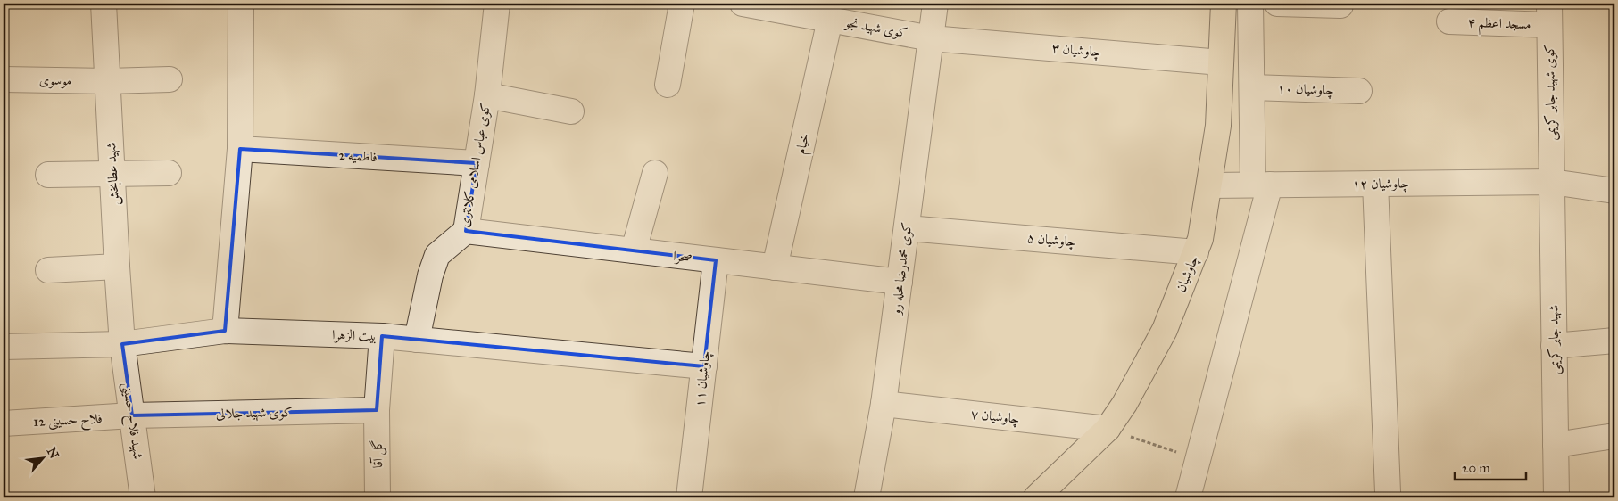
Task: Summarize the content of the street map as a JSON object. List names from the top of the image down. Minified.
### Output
{"streets":{"main road":["چاوشیان"],"street":["مسجد اعظم ۴","کوی شهید نجو","چاوشیان ۳","موسوی","چاوشیان ۱۰","کوی شهید جابر کریمی","خیام","فاطمیه 2","کوی عباس اسلامی کلانتری","شهید عطابخش","چاوشیان ۱۲","چاوشیان ۵","صحرا","کوی محمدرضا محله رو","بیت الزهرا","شهید جابر کریمی","چاوشیان ۱۱","کوی شهید جلالی","چاوشیان ۷","فلاح حسینی 12","شهید فلاح حسینی","گل آقا"]},"crossings":[["مسجد اعظم ۴","کوی شهید جابر کریمی"],["کوی شهید نجو","چاوشیان ۳"],["کوی شهید نجو","خیام"],["کوی شهید نجو","کوی محمدرضا محله رو"],["چاوشیان ۳","کوی محمدرضا محله رو"],["چاوشیان ۳","چاوشیان"],["موسوی","شهید عطابخش"],["کوی شهید جابر کریمی","چاوشیان ۱۲"],["کوی شهید جابر کریمی","شهید جابر کریمی"],["خیام","صحرا"],["فاطمیه 2","کوی عباس اسلامی کلانتری"],["کوی عباس اسلامی کلانتری","صحرا"],["کوی عباس اسلامی کلانتری","بیت الزهرا"],["شهید عطابخش","بیت الزهرا"],["شهید عطابخش","شهید فلاح حسینی"],["چاوشیان ۱۲","چاوشیان"],["چاوشیان ۱۲","شهید جابر کریمی"],["چاوشیان ۵","کوی محمدرضا محله رو"],["چاوشیان ۵","چاوشیان"],["صحرا","کوی محمدرضا محله رو"],["صحرا","چاوشیان ۱۱"],["کوی محمدرضا محله رو","چاوشیان ۷"],["چاوشیان","چاوشیان ۷"],["بیت الزهرا","چاوشیان ۱۱"],["بیت الزهرا","شهید فلاح حسینی"],["بیت الزهرا","گل آقا"],["کوی شهید جلالی","فلاح حسینی 12"],["کوی شهید جلالی","شهید فلاح حسینی"],["کوی شهید جلالی","گل آقا"],["فلاح حسینی 12","شهید فلاح حسینی"]],"scale_bar":"20 m","north":"top right"}
